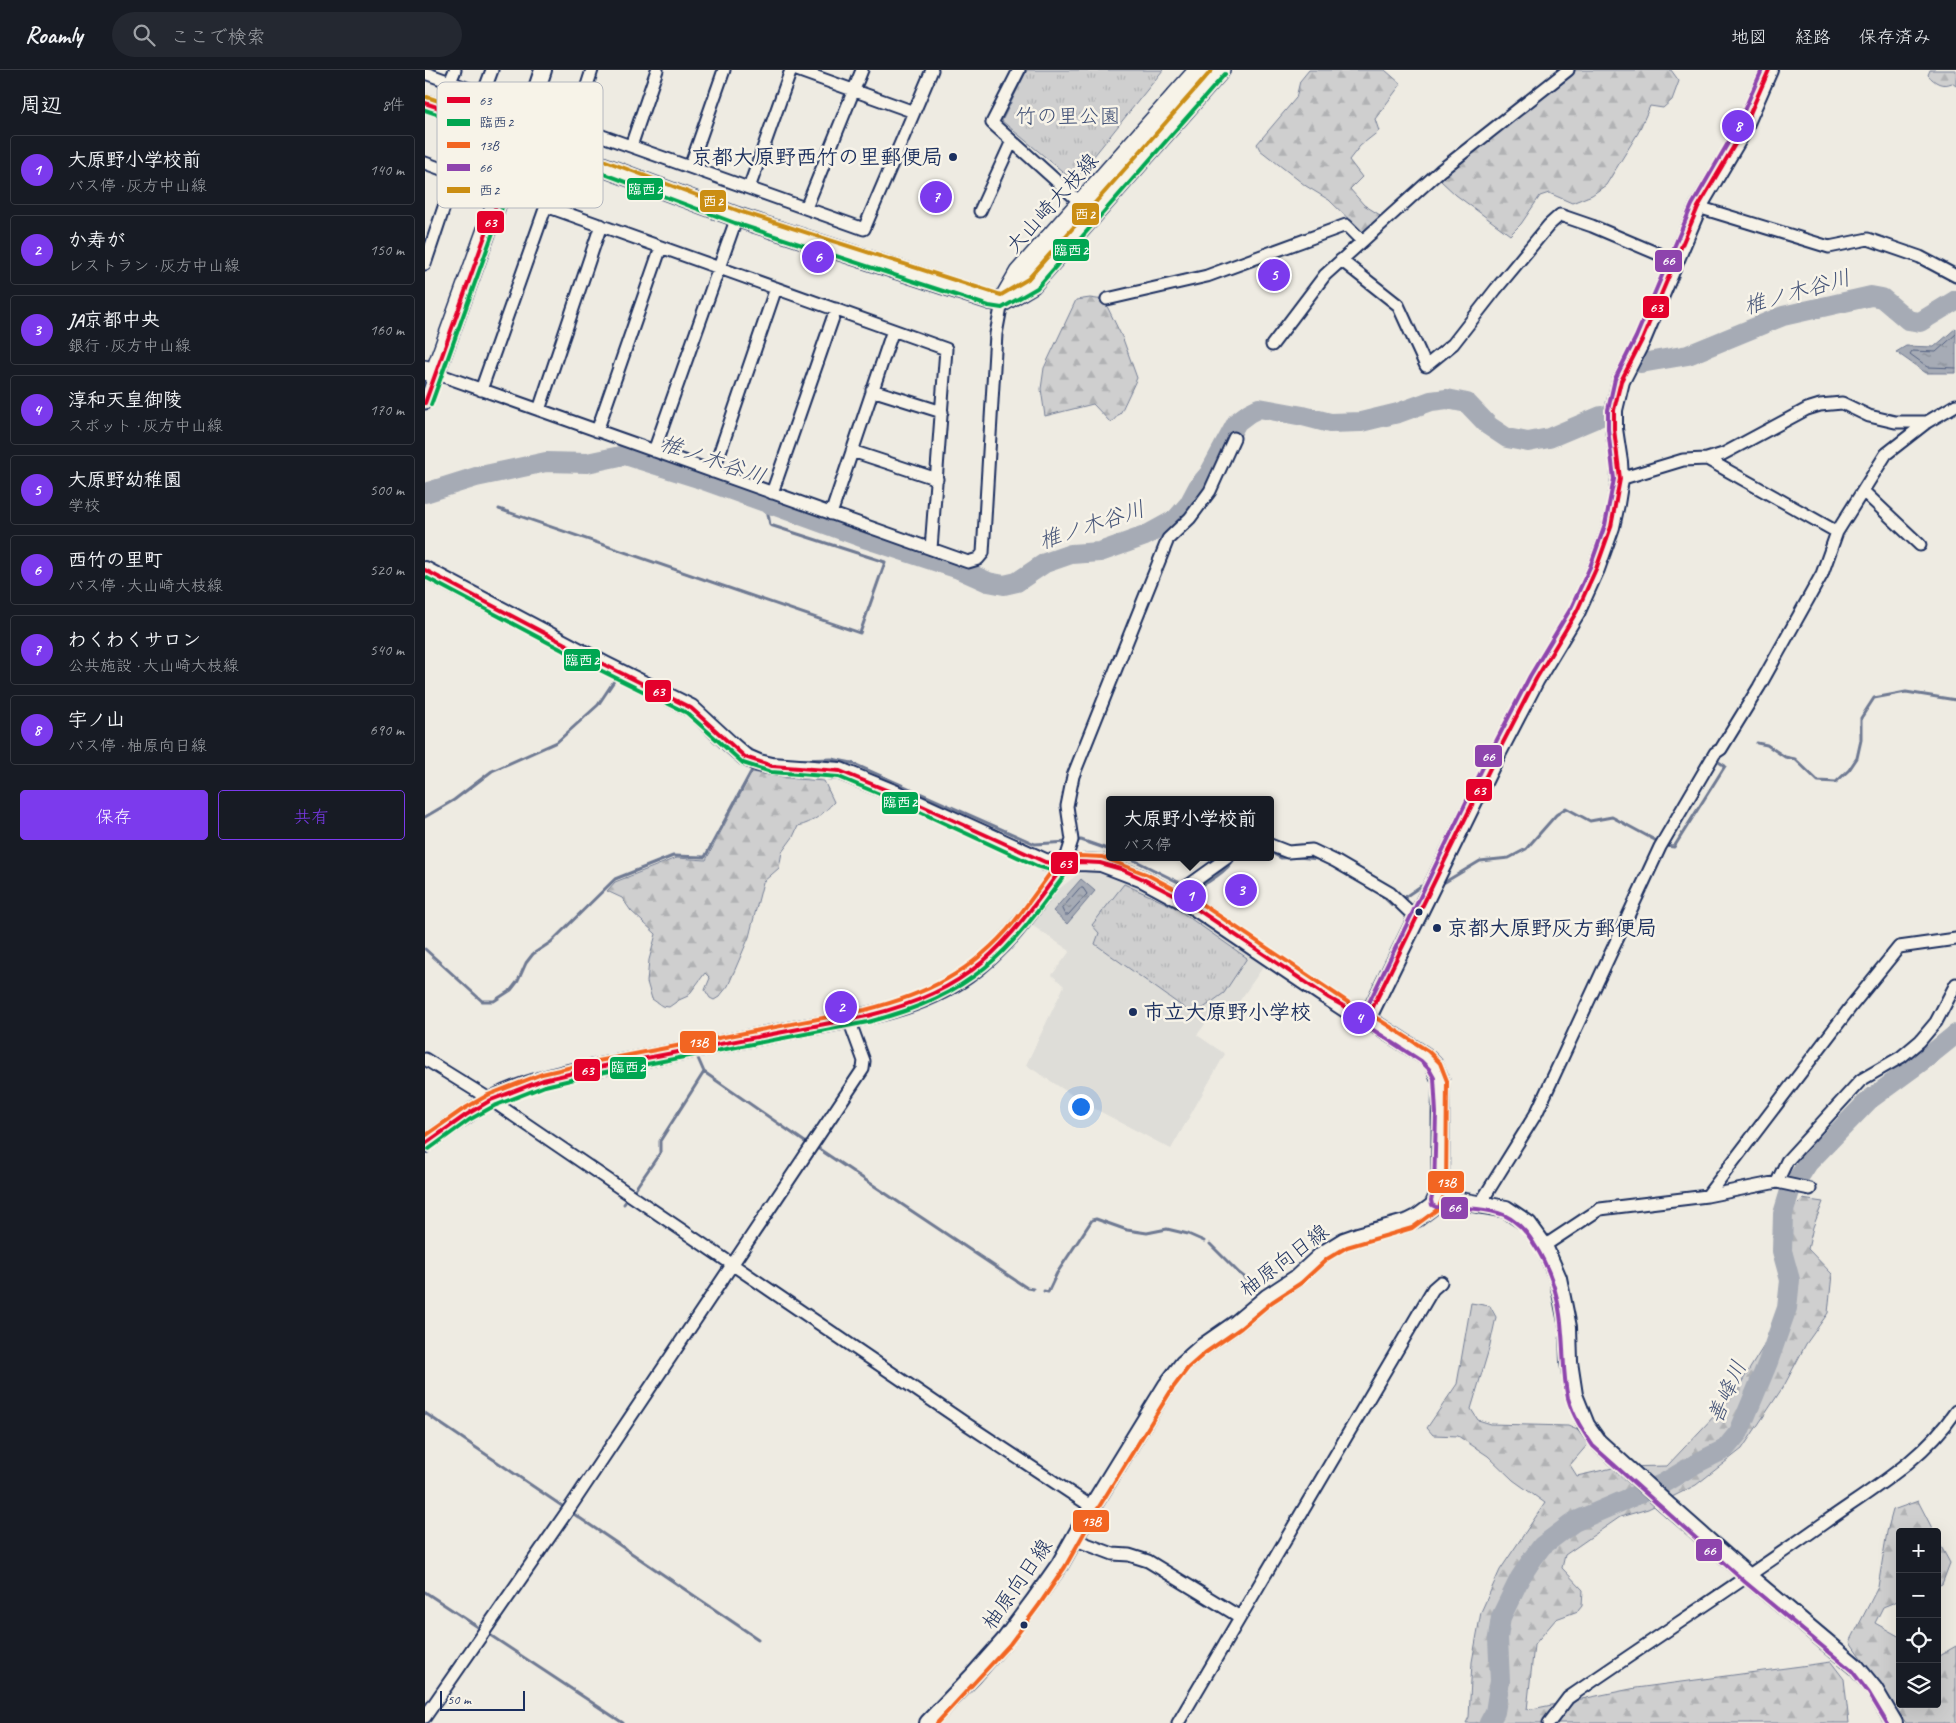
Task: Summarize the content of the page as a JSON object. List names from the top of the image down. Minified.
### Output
{"streets":{"main road":["大山崎大枝線","柚原向日線"]},"water":["椎ノ木谷川","善峰川"],"parks":["竹の里公園"],"places":["京都大原野西竹の里郵便局","京都大原野灰方郵便局","市立大原野小学校"],"lines":["transit line 63","transit line 66","transit line 西2","transit line 臨西2","transit line 13B"],"legend":["63","臨西2","13B","66","西2"],"scale_bar":"50 m","page":{"header":"Roamly","search":"ここで検索","nav":["地図","経路","保存済み"],"heading":["周辺","8件"],"pins":["8","7","6","5","3","1","2","4"],"list":[{"mark":"1","name":"大原野小学校前","note":"バス停 · 灰方中山線","value":"140 m"},{"mark":"2","name":"か寿が","note":"レストラン · 灰方中山線","value":"150 m"},{"mark":"3","name":"JA京都中央","note":"銀行 · 灰方中山線","value":"160 m"},{"mark":"4","name":"淳和天皇御陵","note":"スポット · 灰方中山線","value":"170 m"},{"mark":"5","name":"大原野幼稚園","note":"学校","value":"500 m"},{"mark":"6","name":"西竹の里町","note":"バス停 · 大山崎大枝線","value":"520 m"},{"mark":"7","name":"わくわくサロン","note":"公共施設 · 大山崎大枝線","value":"540 m"},{"mark":"8","name":"宇ノ山","note":"バス停 · 柚原向日線","value":"690 m"}],"buttons":["保存","共有"],"popup":["大原野小学校前","バス停"],"map_buttons":["+","−"],"scale":"50 m"}}
